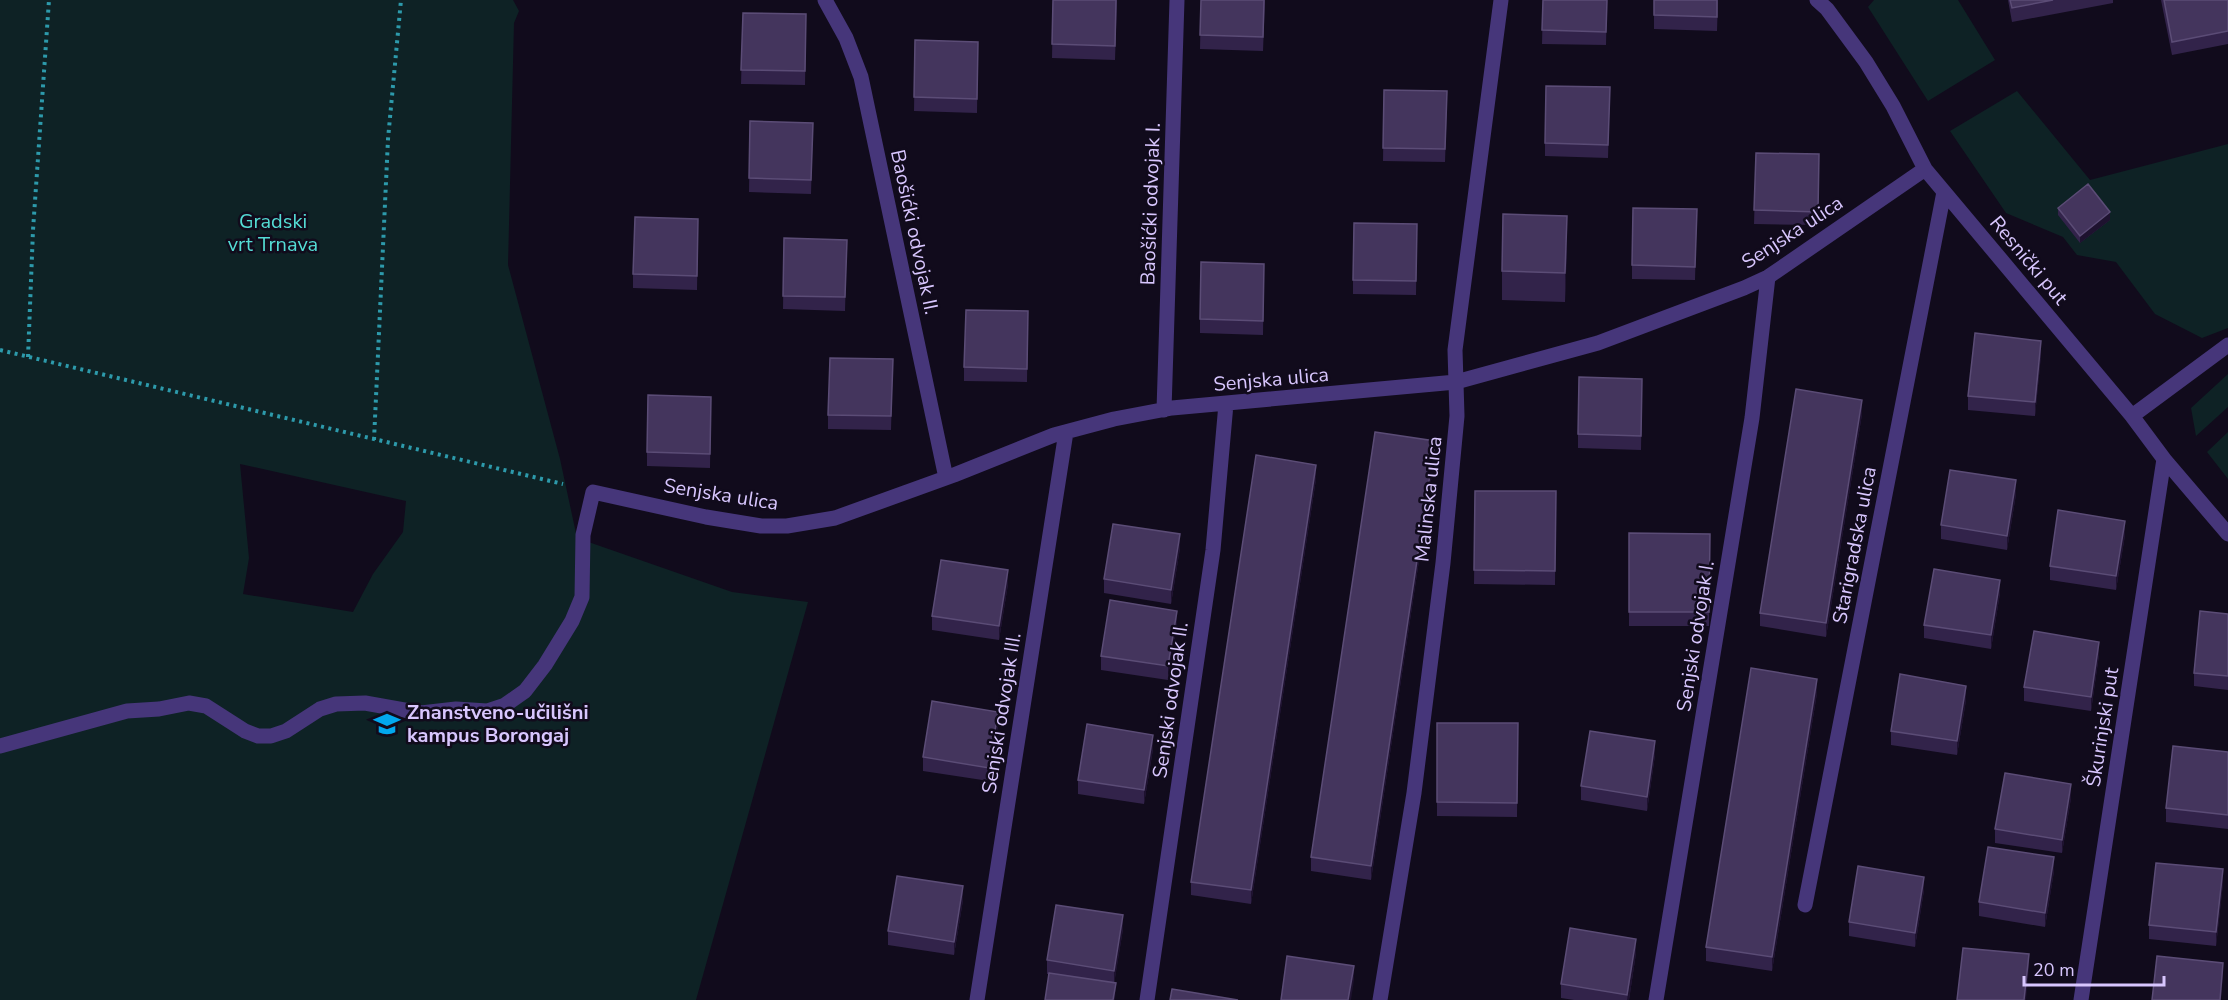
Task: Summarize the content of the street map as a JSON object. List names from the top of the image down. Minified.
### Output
{"streets":{"street":["Baošićki odvojak I.","Baošićki odvojak II.","Senjska ulica","Resnički put","Malinska ulica","Starigradska ulica","Senjski odvojak I.","Senjski odvojak II.","Senjski odvojak III.","Škurinjski put"]},"crossings":[["Baošićki odvojak I.","Senjska ulica"],["Baošićki odvojak II.","Senjska ulica"],["Senjska ulica","Resnički put"],["Senjska ulica","Malinska ulica"],["Senjska ulica","Senjski odvojak I."],["Senjska ulica","Senjski odvojak II."],["Senjska ulica","Senjski odvojak III."],["Resnički put","Starigradska ulica"],["Resnički put","Škurinjski put"]],"parks":["Gradski vrt Trnava"],"places":{"school or university":["Znanstveno-učilišni kampus Borongaj"]},"scale_bar":"20 m"}
